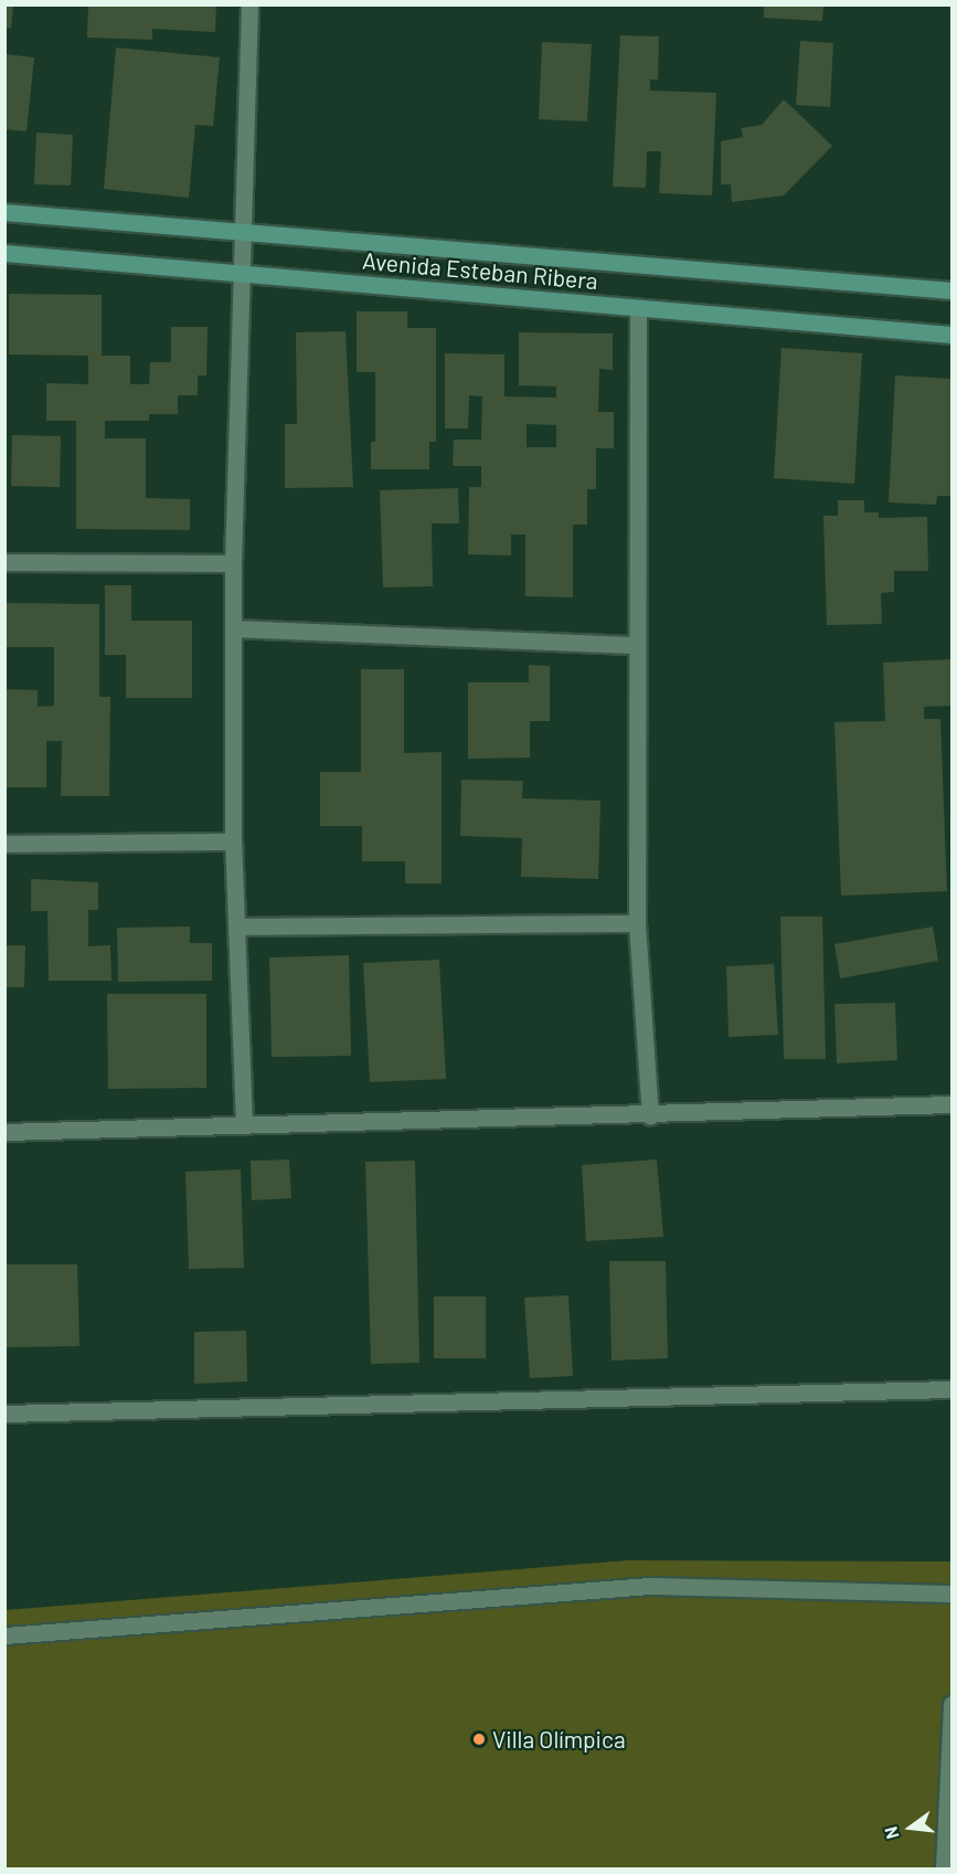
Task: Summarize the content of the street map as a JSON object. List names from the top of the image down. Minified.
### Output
{"streets":{"main road":["Avenida Esteban Ribera"]},"places":["Villa Olímpica"],"north":"left"}
